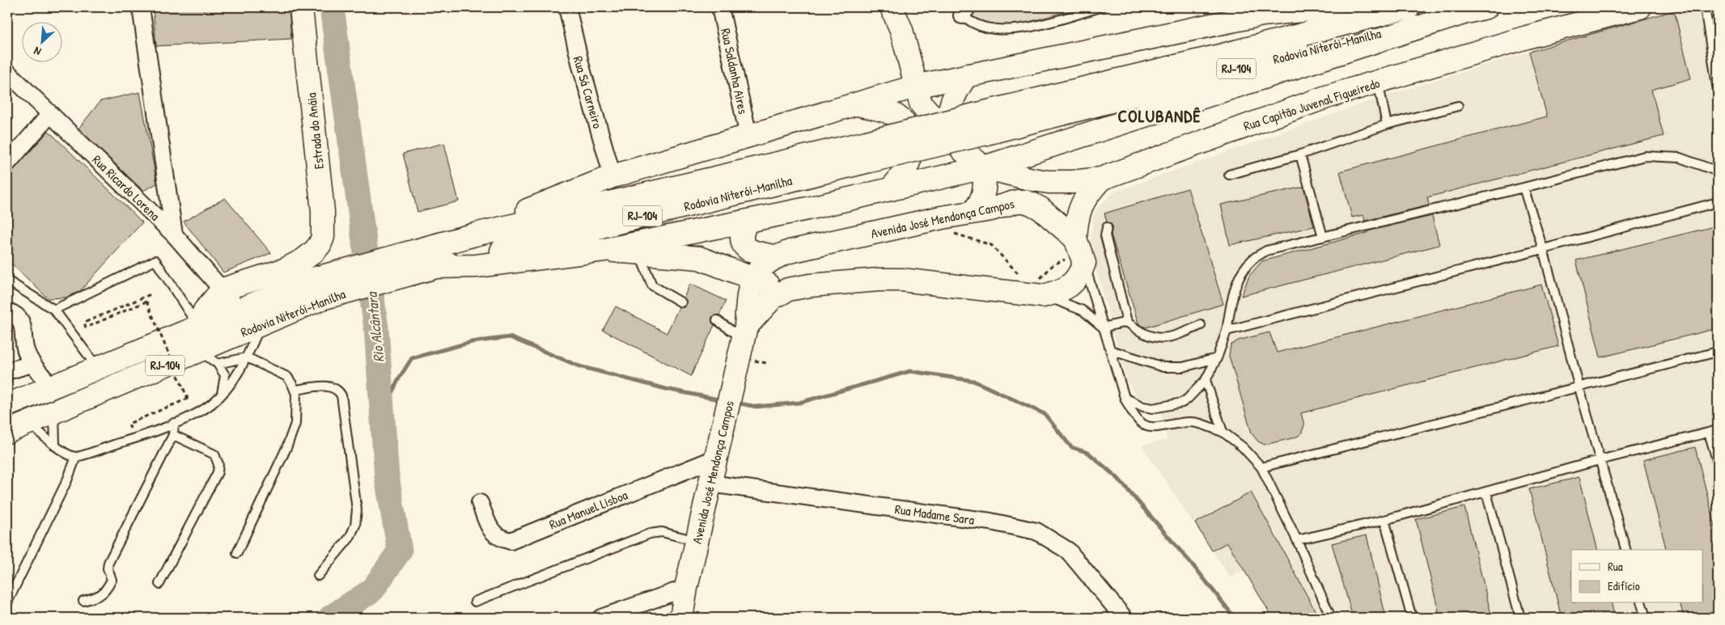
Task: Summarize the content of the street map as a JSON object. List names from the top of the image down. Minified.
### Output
{"streets":{"main road":["Rodovia Niterói-Manilha","RJ-104","Rua Capitão Juvenal Figueiredo","Estrada do Anáia","Avenida José Mendonça Campos"],"street":["Rua Saldanha Aires","Rua Sá Carneiro","Rua Ricardo Lorena","Rua Manuel Lisboa","Rua Madame Sara"]},"crossings":[["Rodovia Niterói-Manilha","Rua Ricardo Lorena"],["Estrada do Anáia","Rua Ricardo Lorena"],["Avenida José Mendonça Campos","Rua Manuel Lisboa"],["Avenida José Mendonça Campos","Rua Madame Sara"]],"districts":["COLUBANDÊ"],"water":["Rio Alcântara"],"legend":["Rua","Edifício"],"north":"bottom left"}
